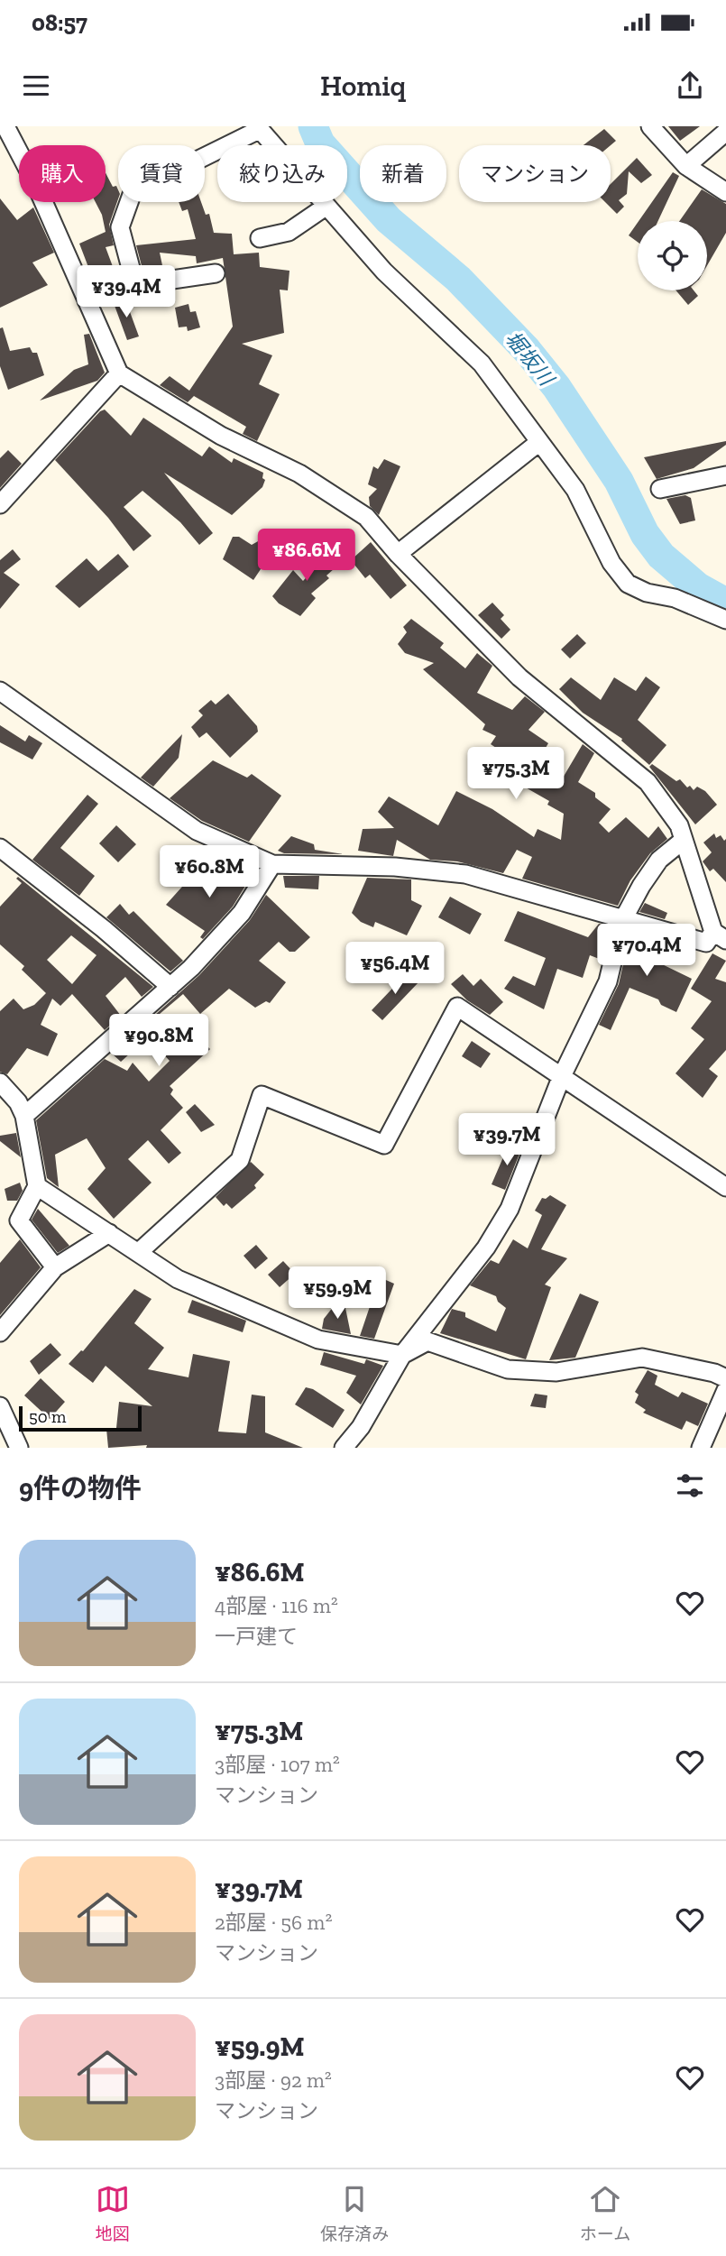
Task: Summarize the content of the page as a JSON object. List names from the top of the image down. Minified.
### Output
{"water":["堀坂川"],"scale_bar":"50 m","page":{"status":"08:57","header":"Homiq","chip":["購入","賃貸","絞り込み","新着","マンション"],"price":["¥39.4M","¥86.6M","¥75.3M","¥60.8M","¥70.4M","¥56.4M","¥90.8M","¥39.7M","¥59.9M"],"scale":"50 m","heading":"9件の物件","list":[{"name":"¥86.6M","note":"4部屋 · 116 m² · 一戸建て"},{"name":"¥75.3M","note":"3部屋 · 107 m² · マンション"},{"name":"¥39.7M","note":"2部屋 · 56 m² · マンション"},{"name":"¥59.9M","note":"3部屋 · 92 m² · マンション"}],"tabs":["地図","保存済み","ホーム"]}}
